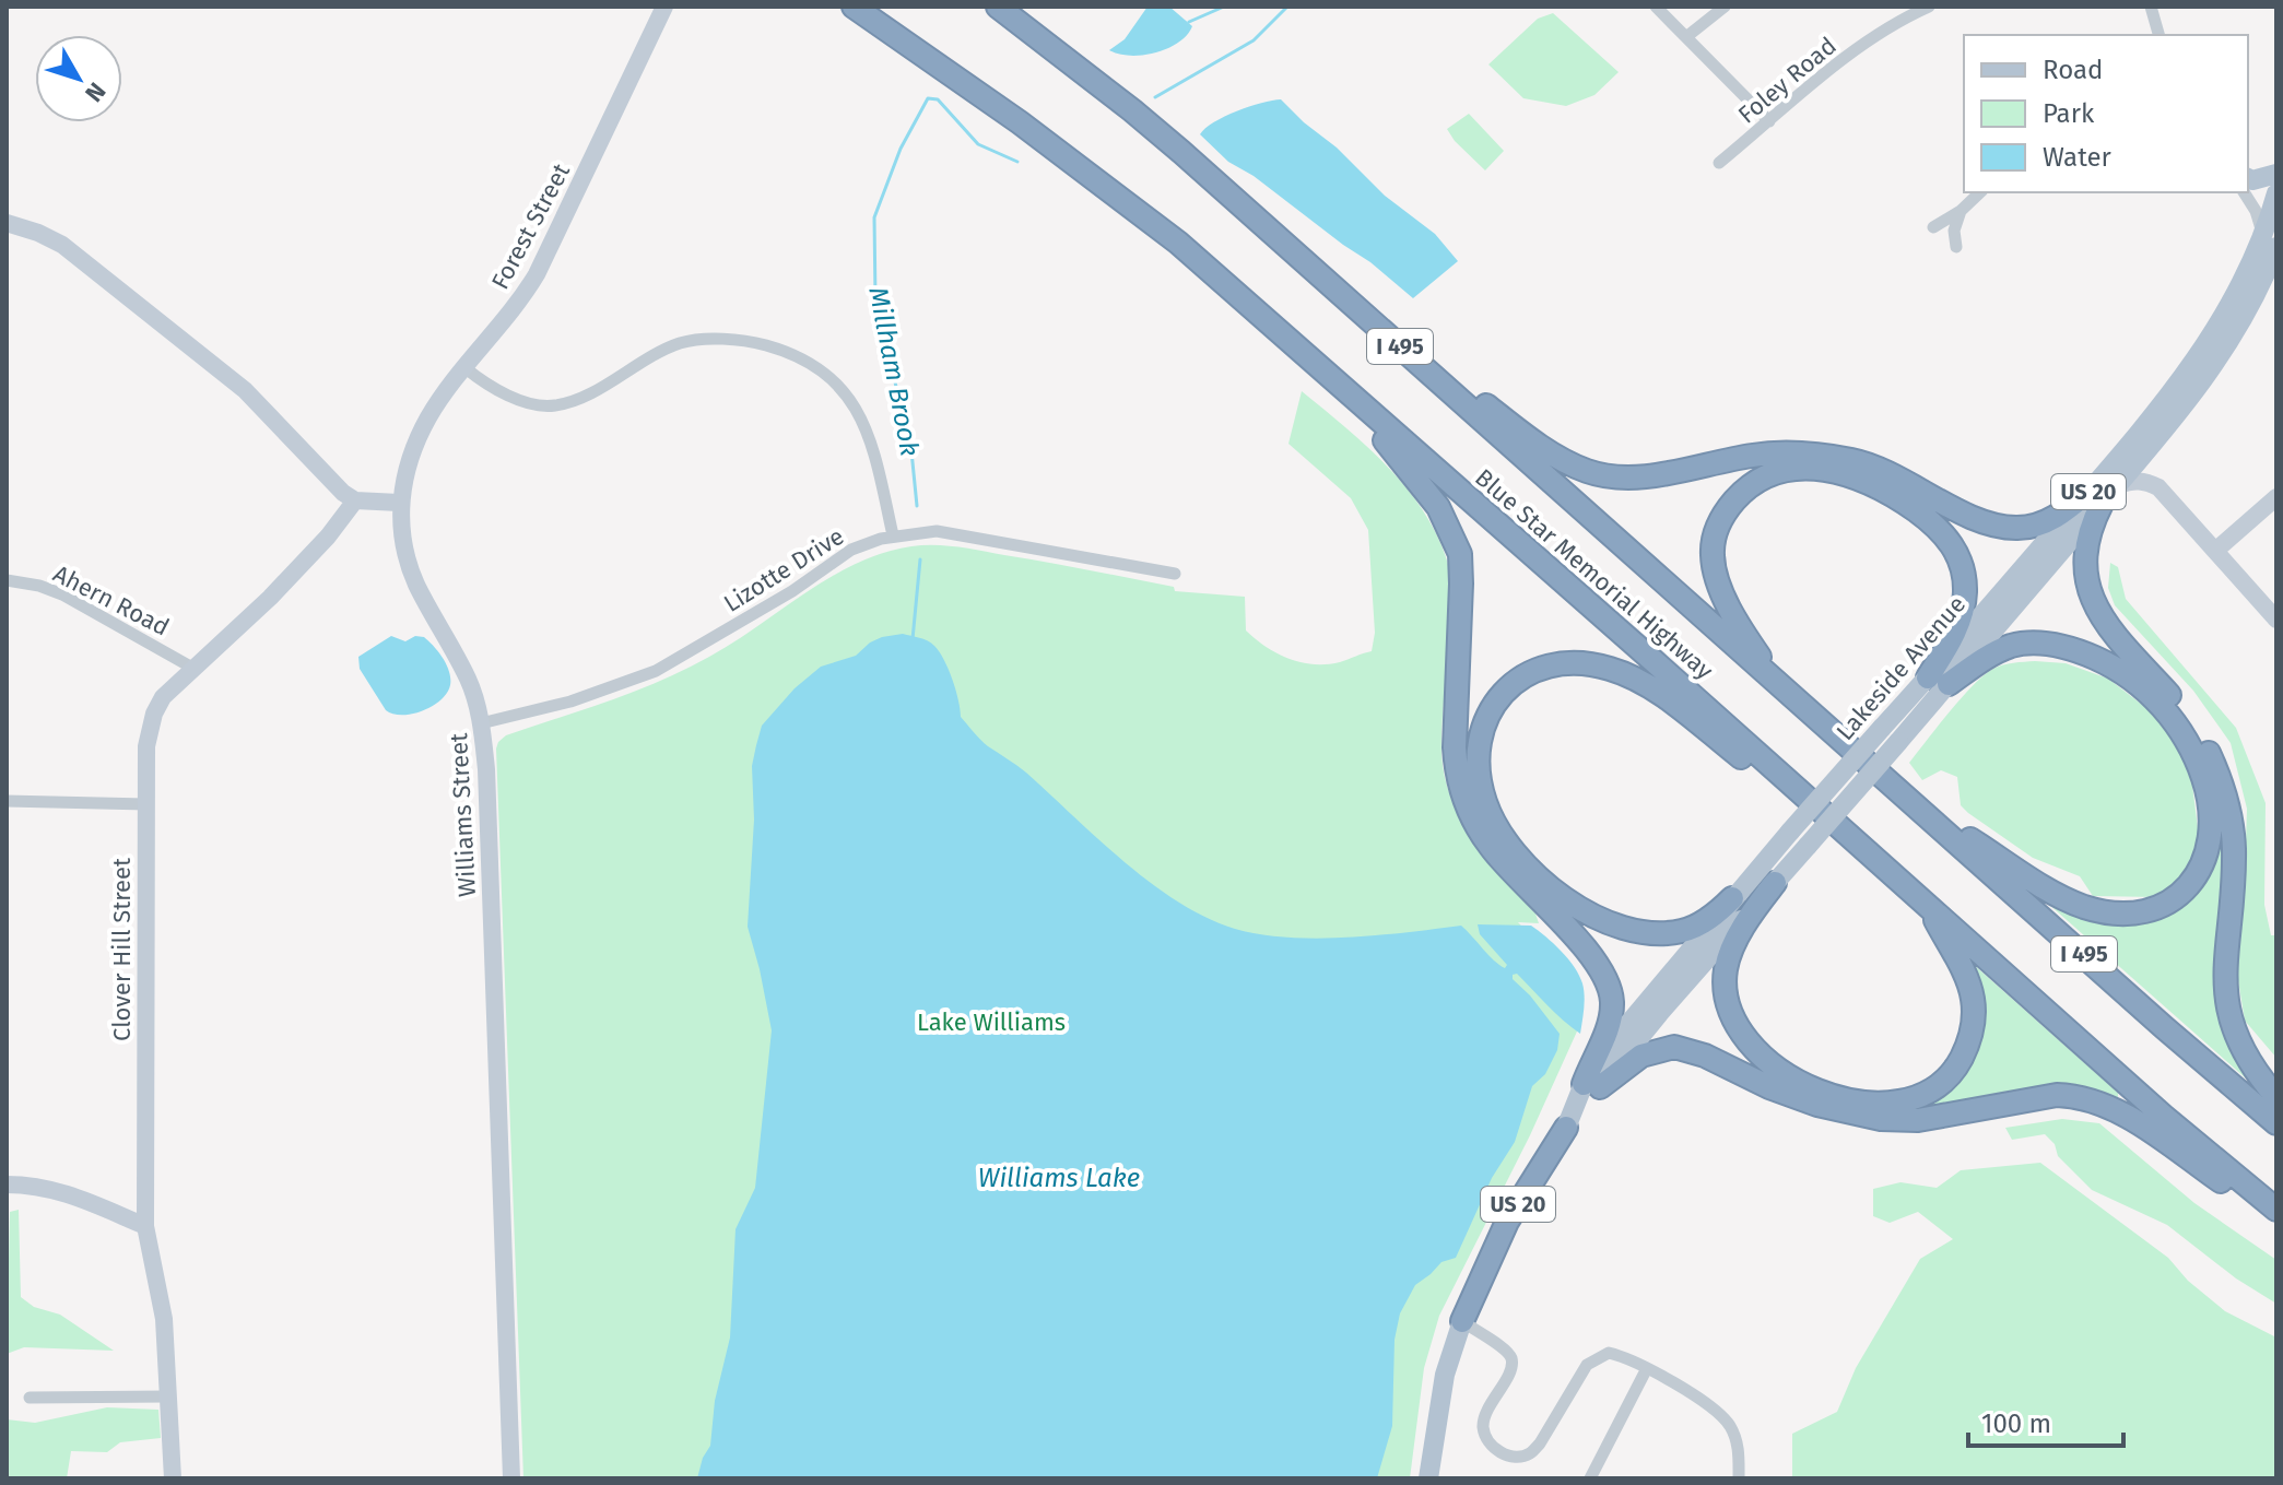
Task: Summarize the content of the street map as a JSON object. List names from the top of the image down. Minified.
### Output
{"streets":{"highway":["I 495","US 20","Blue Star Memorial Highway","Lakeside Avenue"],"street":["Foley Road","Forest Street","Lizotte Drive","Ahern Road","Williams Street","Clover Hill Street"]},"crossings":[["Forest Street","Williams Street"],["US 20","Lakeside Avenue"],["Lizotte Drive","Williams Street"],["Ahern Road","Clover Hill Street"]],"water":["Millham Brook","Williams Lake"],"parks":["Lake Williams"],"legend":["Road","Park","Water"],"scale_bar":"100 m","north":"bottom right"}
